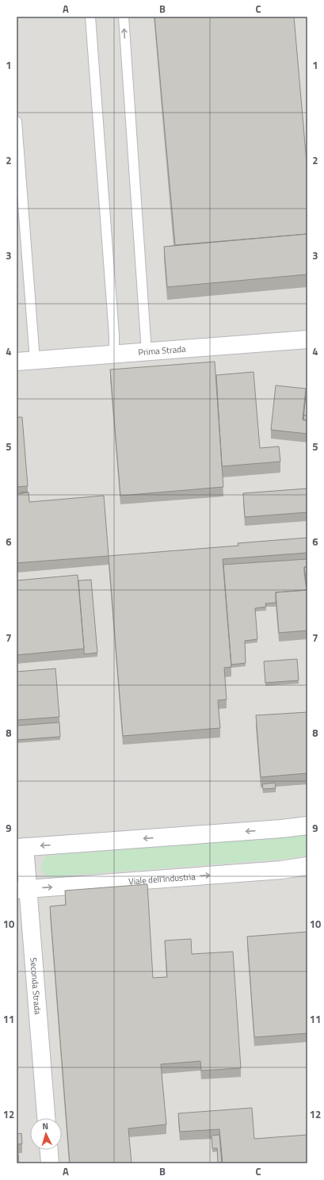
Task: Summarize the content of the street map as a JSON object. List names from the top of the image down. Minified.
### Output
{"streets":{"street":["Prima Strada","Viale dell'Industria","Seconda Strada"]},"crossings":[["Viale dell'Industria","Seconda Strada"]],"north":"top","grid":{"columns":["A","B","C"],"rows":["1","2","3","4","5","6","7","8","9","10","11","12"]}}
